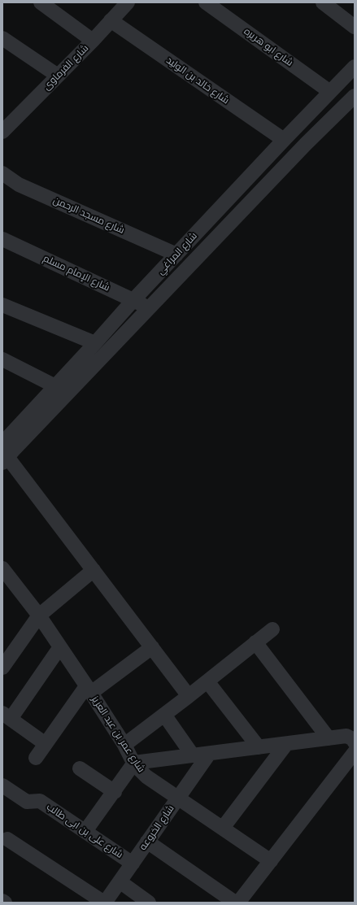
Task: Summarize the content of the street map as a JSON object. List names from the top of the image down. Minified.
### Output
{"streets":{"street":["شارع ابو هريره","شارع الفرماوى","شارع خالد بن الوليد","شارع مسجد الرحمن","شارع المراغي","شارع الإمام مسلم","شارع عمر بن عبد العزيز","شارع الخروعه","شارع على بن ابى طالب"]},"crossings":[["شارع ابو هريره","شارع المراغي"],["شارع الفرماوى","شارع خالد بن الوليد"],["شارع خالد بن الوليد","شارع المراغي"],["شارع مسجد الرحمن","شارع المراغي"],["شارع المراغي","شارع الإمام مسلم"],["شارع عمر بن عبد العزيز","شارع الخروعه"],["شارع الخروعه","شارع على بن ابى طالب"]]}
